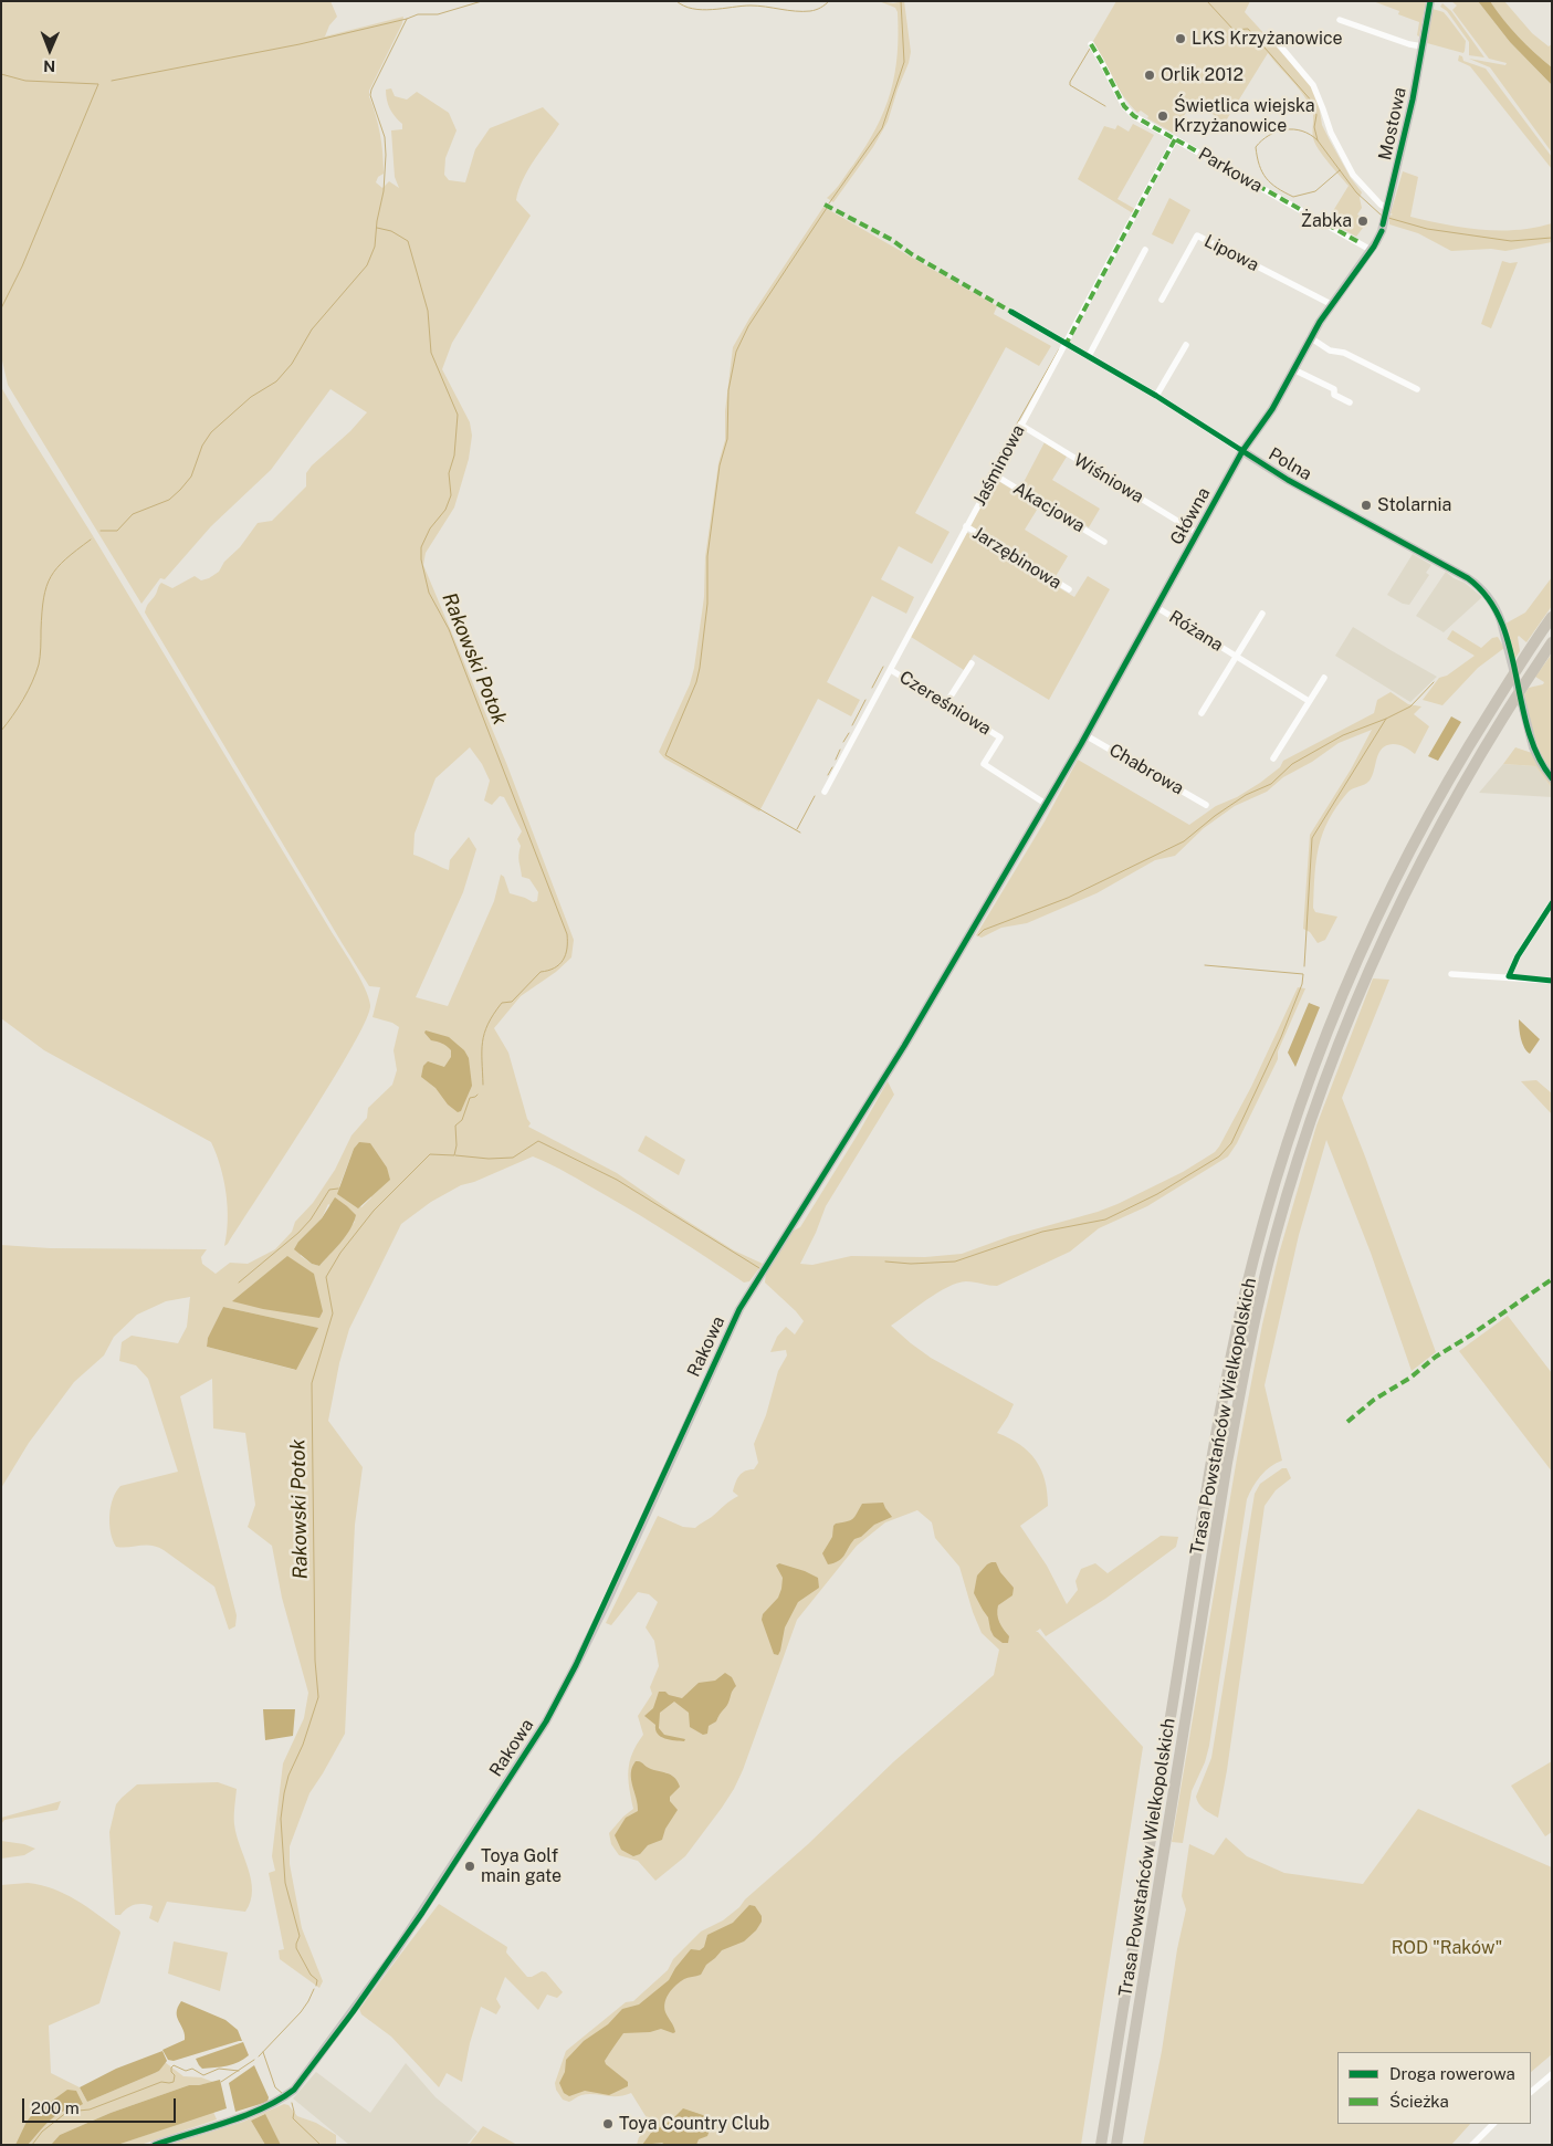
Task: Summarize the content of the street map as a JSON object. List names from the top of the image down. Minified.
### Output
{"streets":{"highway":["Trasa Powstańców Wielkopolskich"],"street":["Mostowa","Parkowa","Lipowa","Polna","Jaśminowa","Wiśniowa","Akacjowa","Główna","Jarzębinowa","Różana","Czereśniowa","Chabrowa","Rakowa"]},"crossings":[["Mostowa","Parkowa"],["Mostowa","Główna"],["Parkowa","Jaśminowa"],["Parkowa","Główna"],["Lipowa","Główna"],["Polna","Jaśminowa"],["Polna","Główna"],["Jaśminowa","Wiśniowa"],["Jaśminowa","Akacjowa"],["Jaśminowa","Jarzębinowa"],["Jaśminowa","Czereśniowa"],["Wiśniowa","Główna"],["Główna","Różana"],["Główna","Czereśniowa"],["Główna","Chabrowa"],["Główna","Rakowa"],["Czereśniowa","Rakowa"]],"water":["Rakowski Potok"],"parks":["ROD \"Raków\""],"places":["LKS Krzyżanowice","Orlik 2012","Świetlica wiejska Krzyżanowice","Żabka","Stolarnia","Toya Golf main gate","Toya Country Club"],"legend":["Droga rowerowa","Ścieżka"],"scale_bar":"200 m","north":"bottom"}
